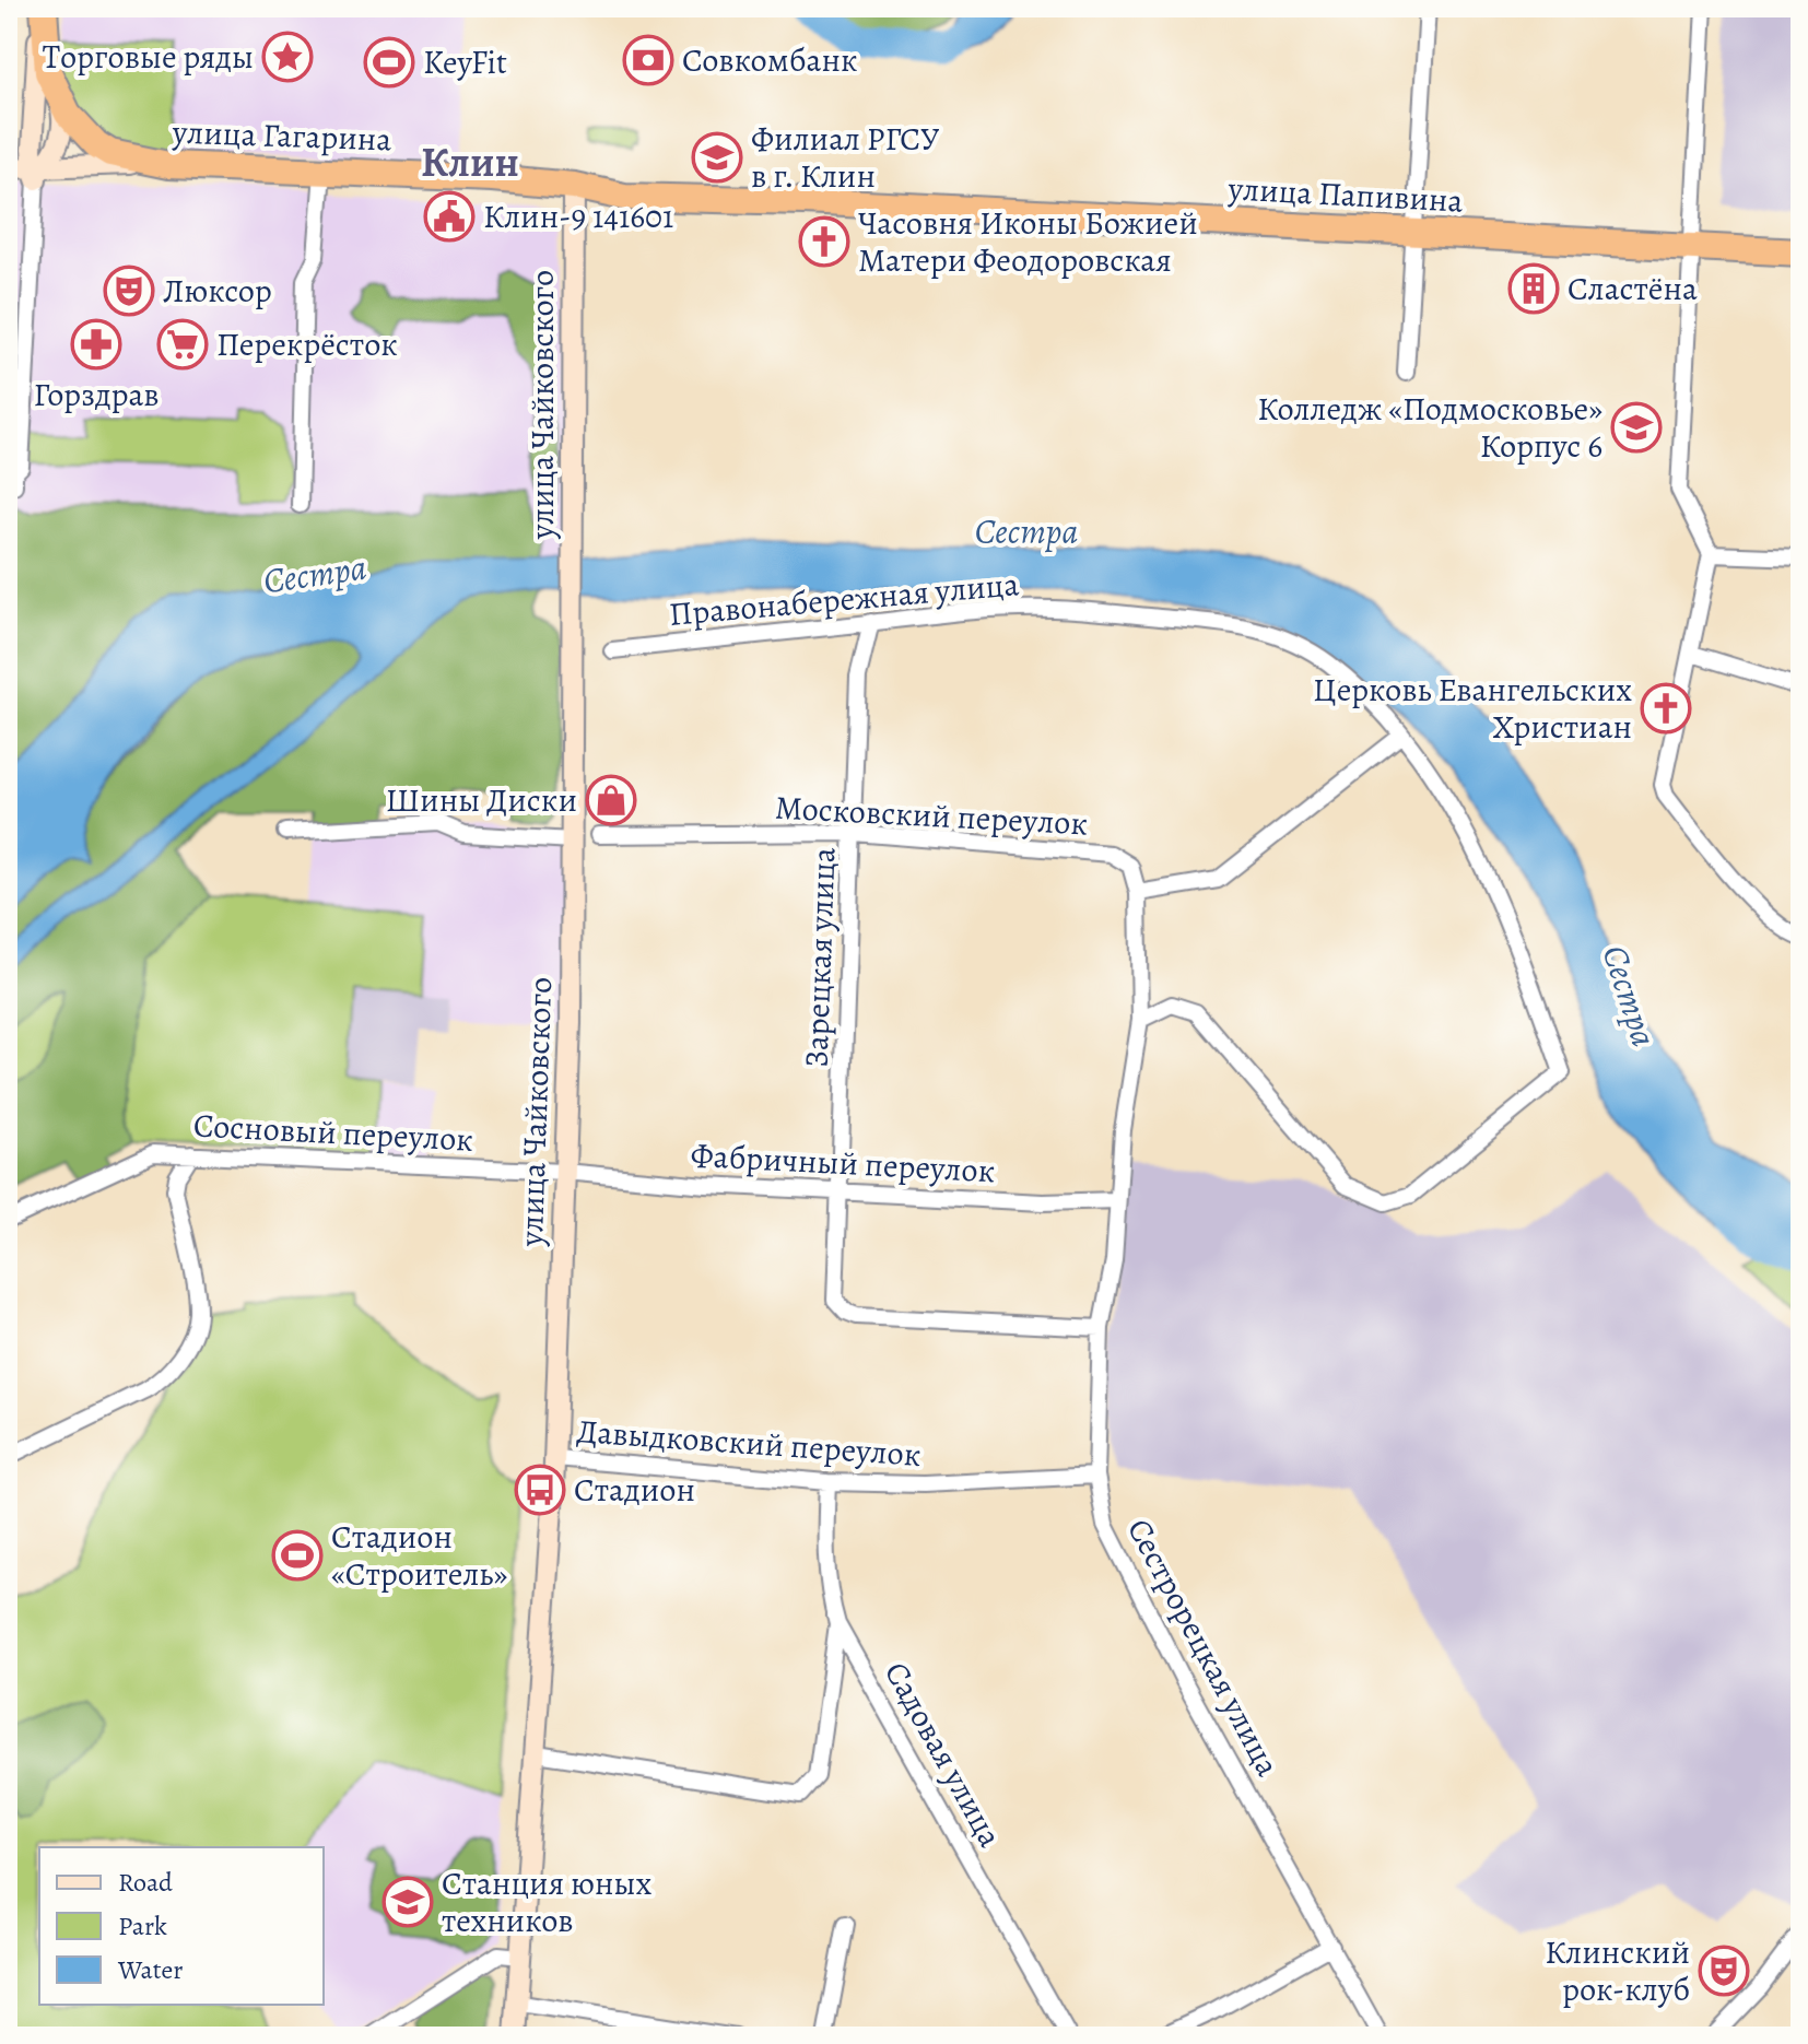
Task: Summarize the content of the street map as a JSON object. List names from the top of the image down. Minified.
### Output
{"streets":{"highway":["улица Гагарина","улица Папивина"],"street":["улица Чайковского","Правонабережная улица","Московский переулок","Зарецкая улица","Сосновый переулок","Фабричный переулок","Давыдковский переулок","Сестрорецкая улица","Садовая улица"]},"crossings":[["улица Гагарина","улица Папивина"],["улица Гагарина","улица Чайковского"],["улица Папивина","улица Чайковского"],["улица Чайковского","Сосновый переулок"],["улица Чайковского","Фабричный переулок"],["улица Чайковского","Давыдковский переулок"],["Правонабережная улица","Московский переулок"],["Правонабережная улица","Зарецкая улица"],["Московский переулок","Зарецкая улица"],["Московский переулок","Фабричный переулок"],["Московский переулок","Сестрорецкая улица"],["Зарецкая улица","Фабричный переулок"],["Зарецкая улица","Сестрорецкая улица"],["Сосновый переулок","Фабричный переулок"],["Фабричный переулок","Сестрорецкая улица"],["Давыдковский переулок","Сестрорецкая улица"],["Давыдковский переулок","Садовая улица"]],"districts":["Клин"],"water":["Сестра"],"places":{"place":["Tорговые ряды"],"bank":["Совкомбанк"],"sports":["KeyFit","Стадион «Строитель»"],"school or university":["Филиал РГСУ в г. Клин","Колледж «Подмосковье» Корпус 6","Станция юных техников"],"public building":["Клин-9 141601"],"church":["Часовня Иконы Божией Матери Феодоровская","Церковь Евангельских Христиан"],"building":["Сластёна"],"theatre":["Люксор","Клинский рок-клуб"],"pharmacy":["Горздрав"],"supermarket":["Перекрёсток"],"shop":["Шины Диски"],"bus stop":["Стадион"]},"legend":["Road","Park","Water"]}
